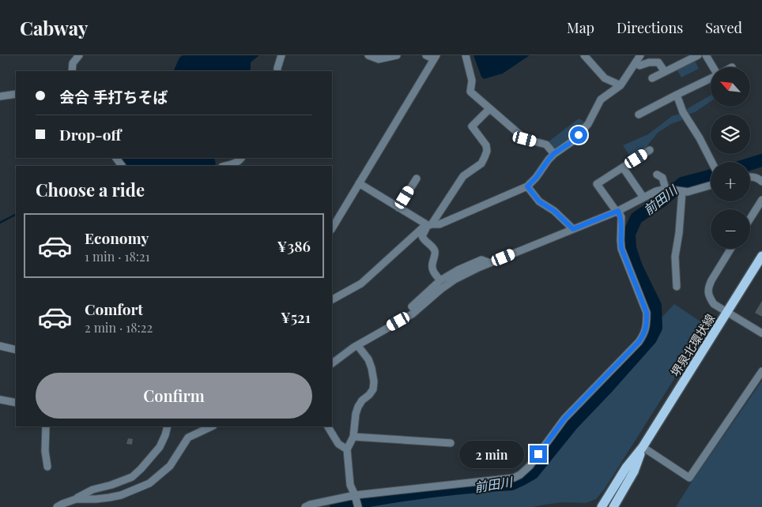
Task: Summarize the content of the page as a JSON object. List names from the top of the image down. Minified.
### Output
{"streets":{"main road":["堺泉北環状線"]},"water":["前田川"],"north":"top left","page":{"header":"Cabway","nav":["Map","Directions","Saved"],"map_buttons":["+","−"],"banner":["会合 手打ちそば","Drop-off"],"heading":"Choose a ride","list":[{"name":"Economy","note":"1 min · 18:21","value":"¥386"},{"name":"Comfort","note":"2 min · 18:22","value":"¥521"}],"buttons":"Confirm","bubble":"2 min"}}
